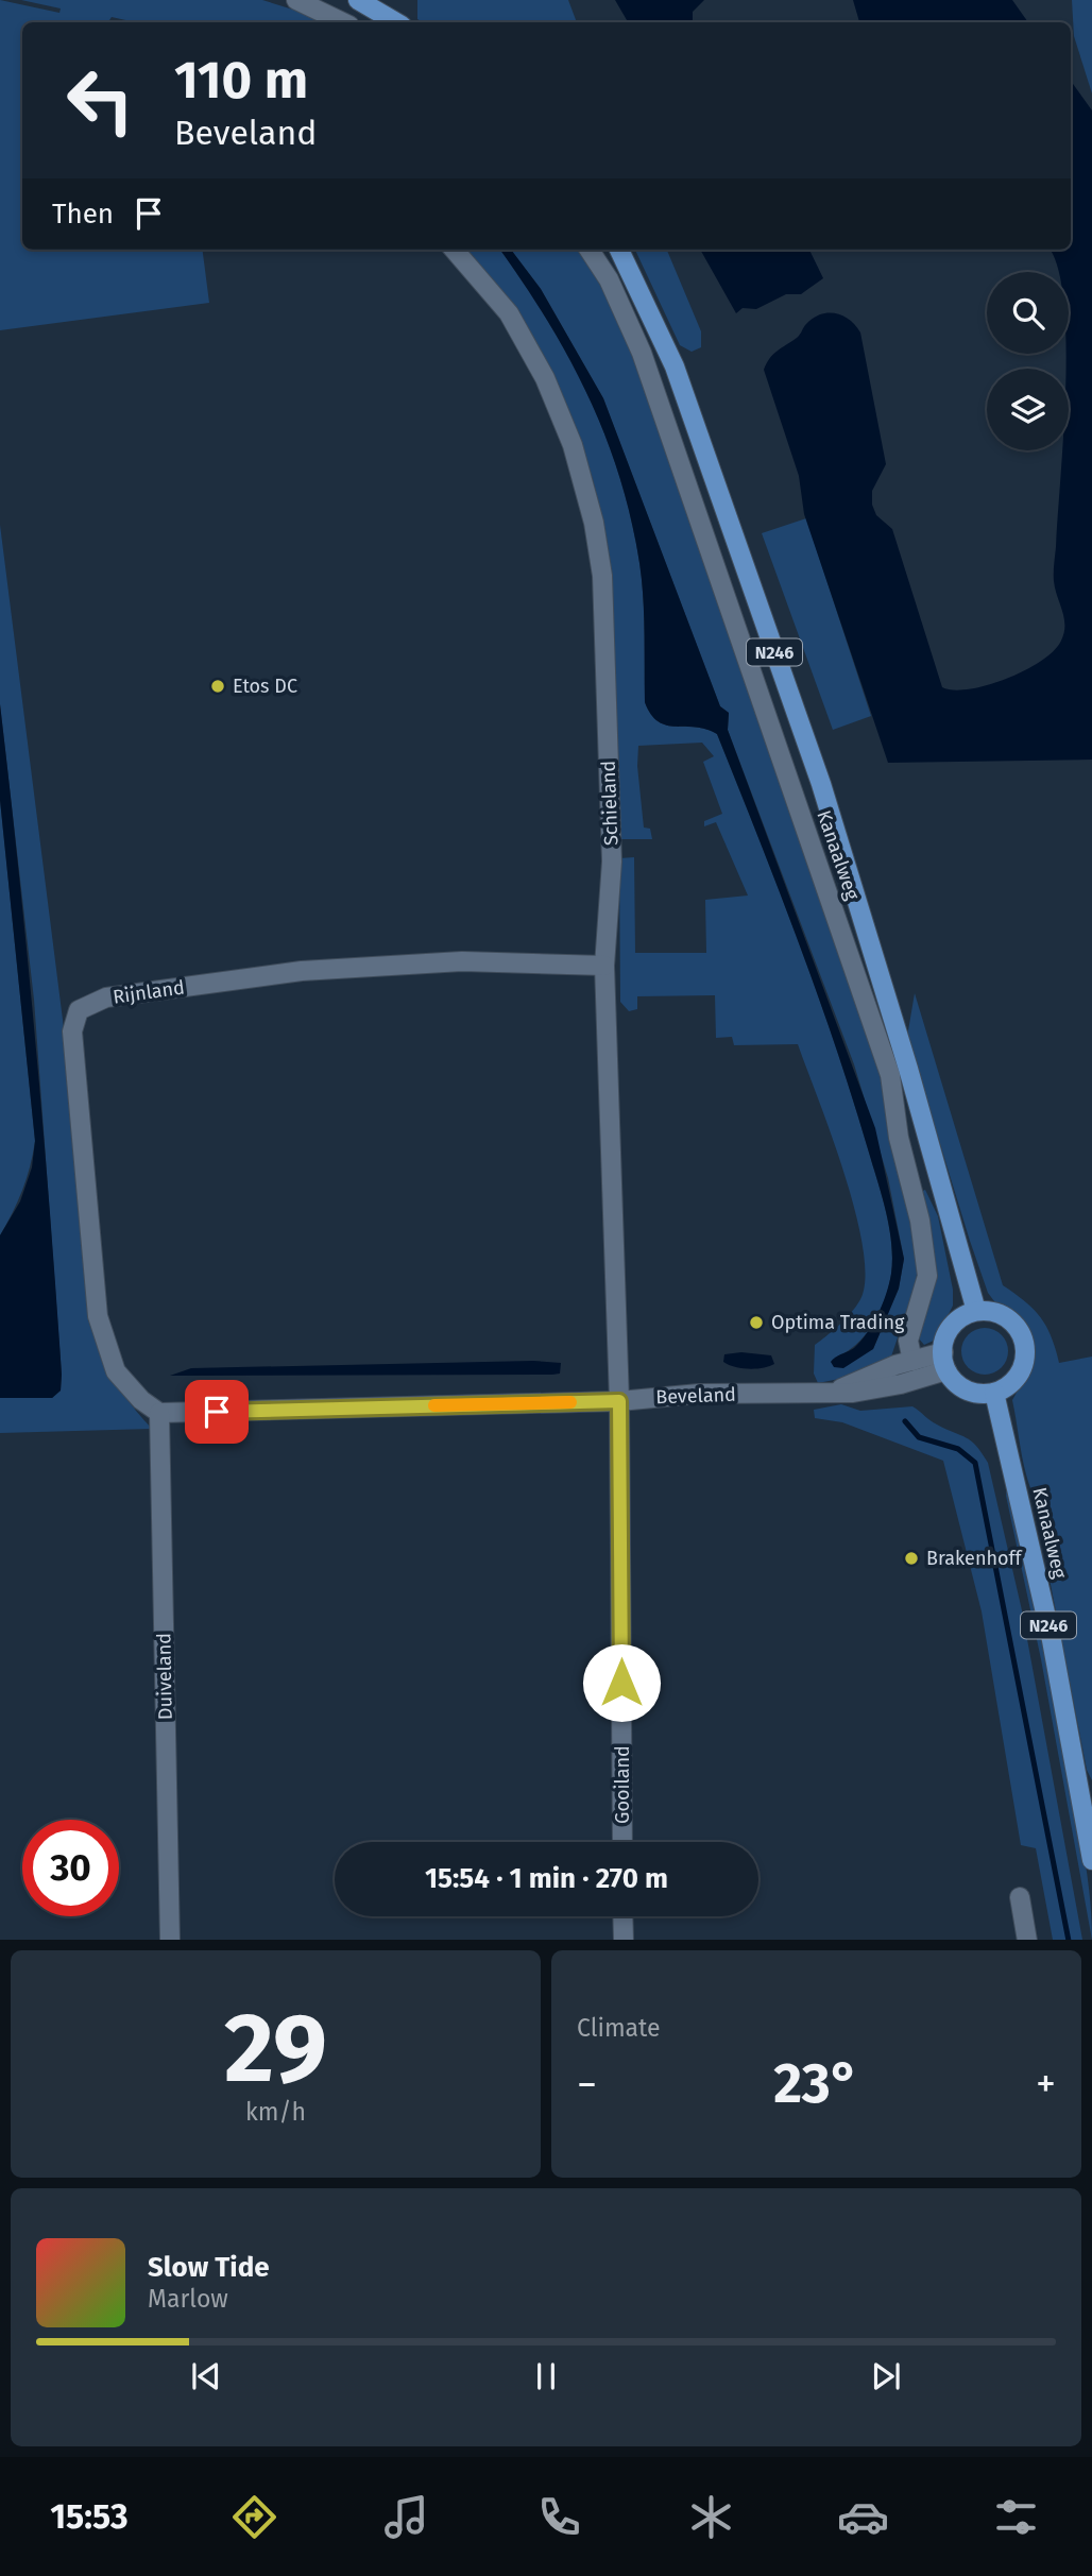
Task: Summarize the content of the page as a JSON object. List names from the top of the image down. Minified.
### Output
{"streets":{"main road":["N246","Kanaalweg"],"street":["Schieland","Rijnland","Beveland","Duiveland","Gooiland"]},"crossings":[["Schieland","Rijnland"],["Schieland","Beveland"],["Schieland","Gooiland"],["Kanaalweg","Beveland"],["Rijnland","Beveland"],["Rijnland","Duiveland"],["Beveland","Duiveland"],["Beveland","Gooiland"]],"places":["Etos DC","Optima Trading","Brakenhoff"],"page":{"turn":["110 m","Beveland"],"then":"Then","limit":"30","trip":"15:54 · 1 min · 270 m","tile":[["29","km/h"],"Climate"],"heat":["−","23°","+"],"song":["Slow Tide","Marlow"],"tabs":"15:53"}}
